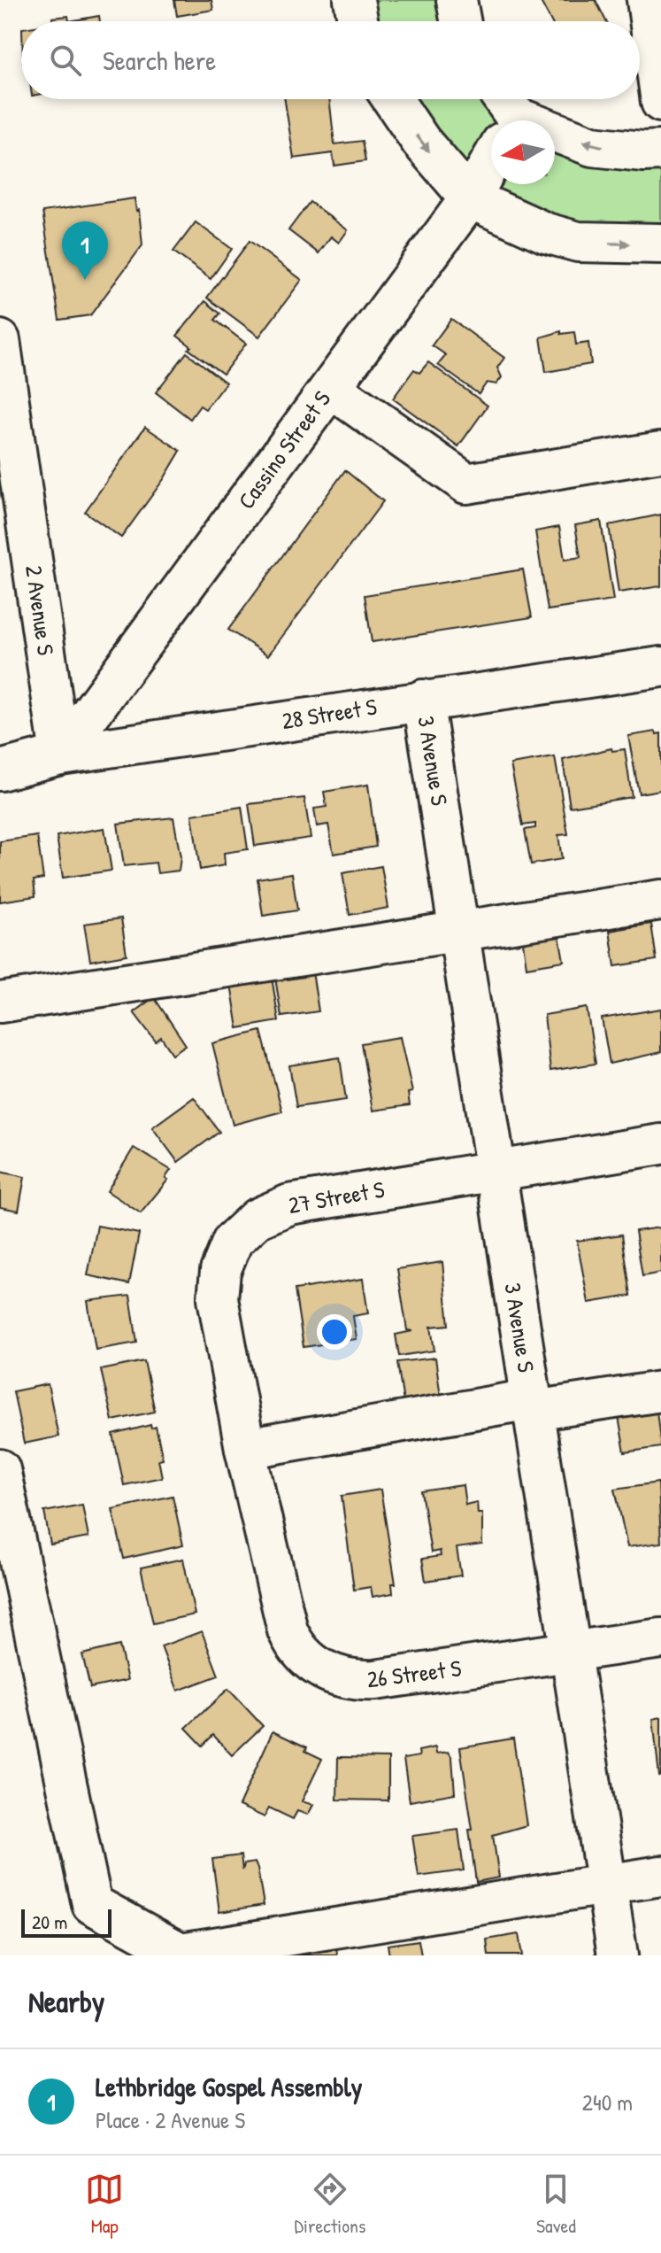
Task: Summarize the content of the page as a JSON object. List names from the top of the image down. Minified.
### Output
{"streets":{"street":["Cassino Street S","2 Avenue S","28 Street S","3 Avenue S","27 Street S","26 Street S"]},"crossings":[["Cassino Street S","2 Avenue S"],["Cassino Street S","28 Street S"],["2 Avenue S","28 Street S"],["28 Street S","3 Avenue S"],["3 Avenue S","27 Street S"],["3 Avenue S","26 Street S"],["27 Street S","26 Street S"]],"scale_bar":"20 m","north":"left","page":{"search":"Search here","pins":"1","scale":"20 m","heading":"Nearby","list":[{"mark":"1","name":"Lethbridge Gospel Assembly","note":"Place · 2 Avenue S","value":"240 m"}],"nav":["Map","Directions","Saved"]}}
